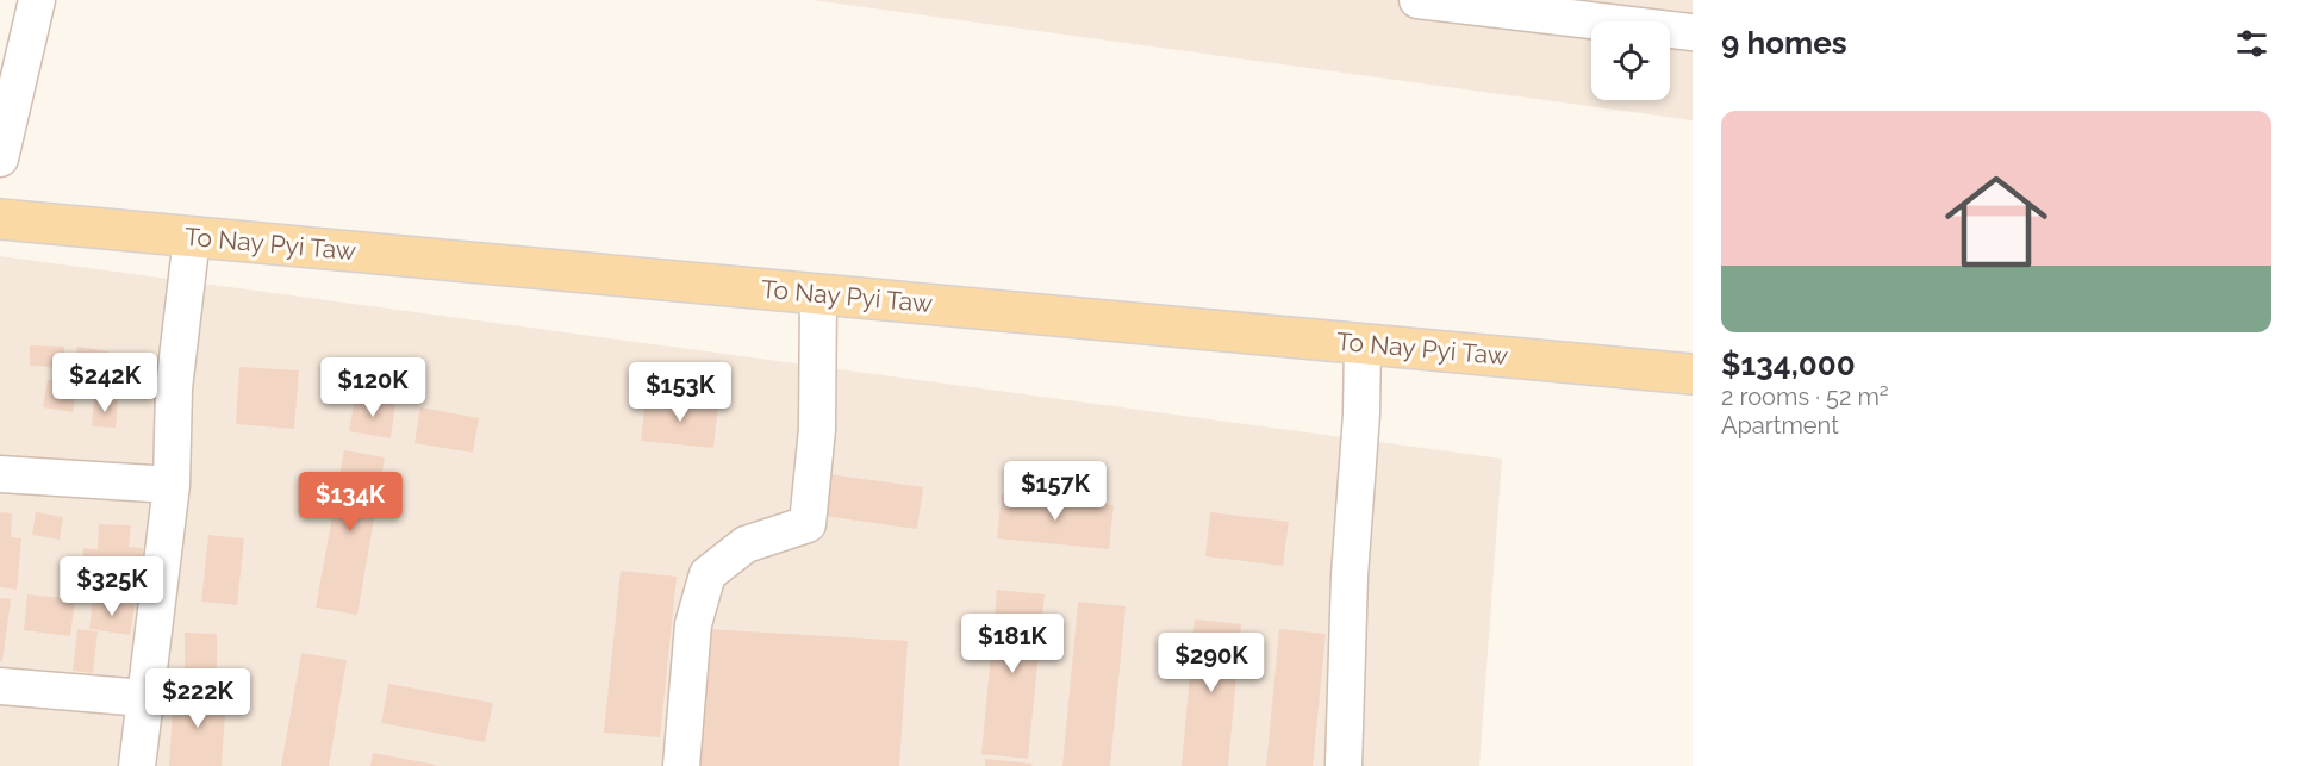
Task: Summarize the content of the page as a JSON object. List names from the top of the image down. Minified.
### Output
{"streets":{"main road":["To Nay Pyi Taw"]},"page":{"heading":"9 homes","list":[{"name":"$134,000","note":"2 rooms · 52 m² · Apartment"}],"price":["$242K","$120K","$153K","$157K","$134K","$325K","$181K","$290K","$222K"]}}
